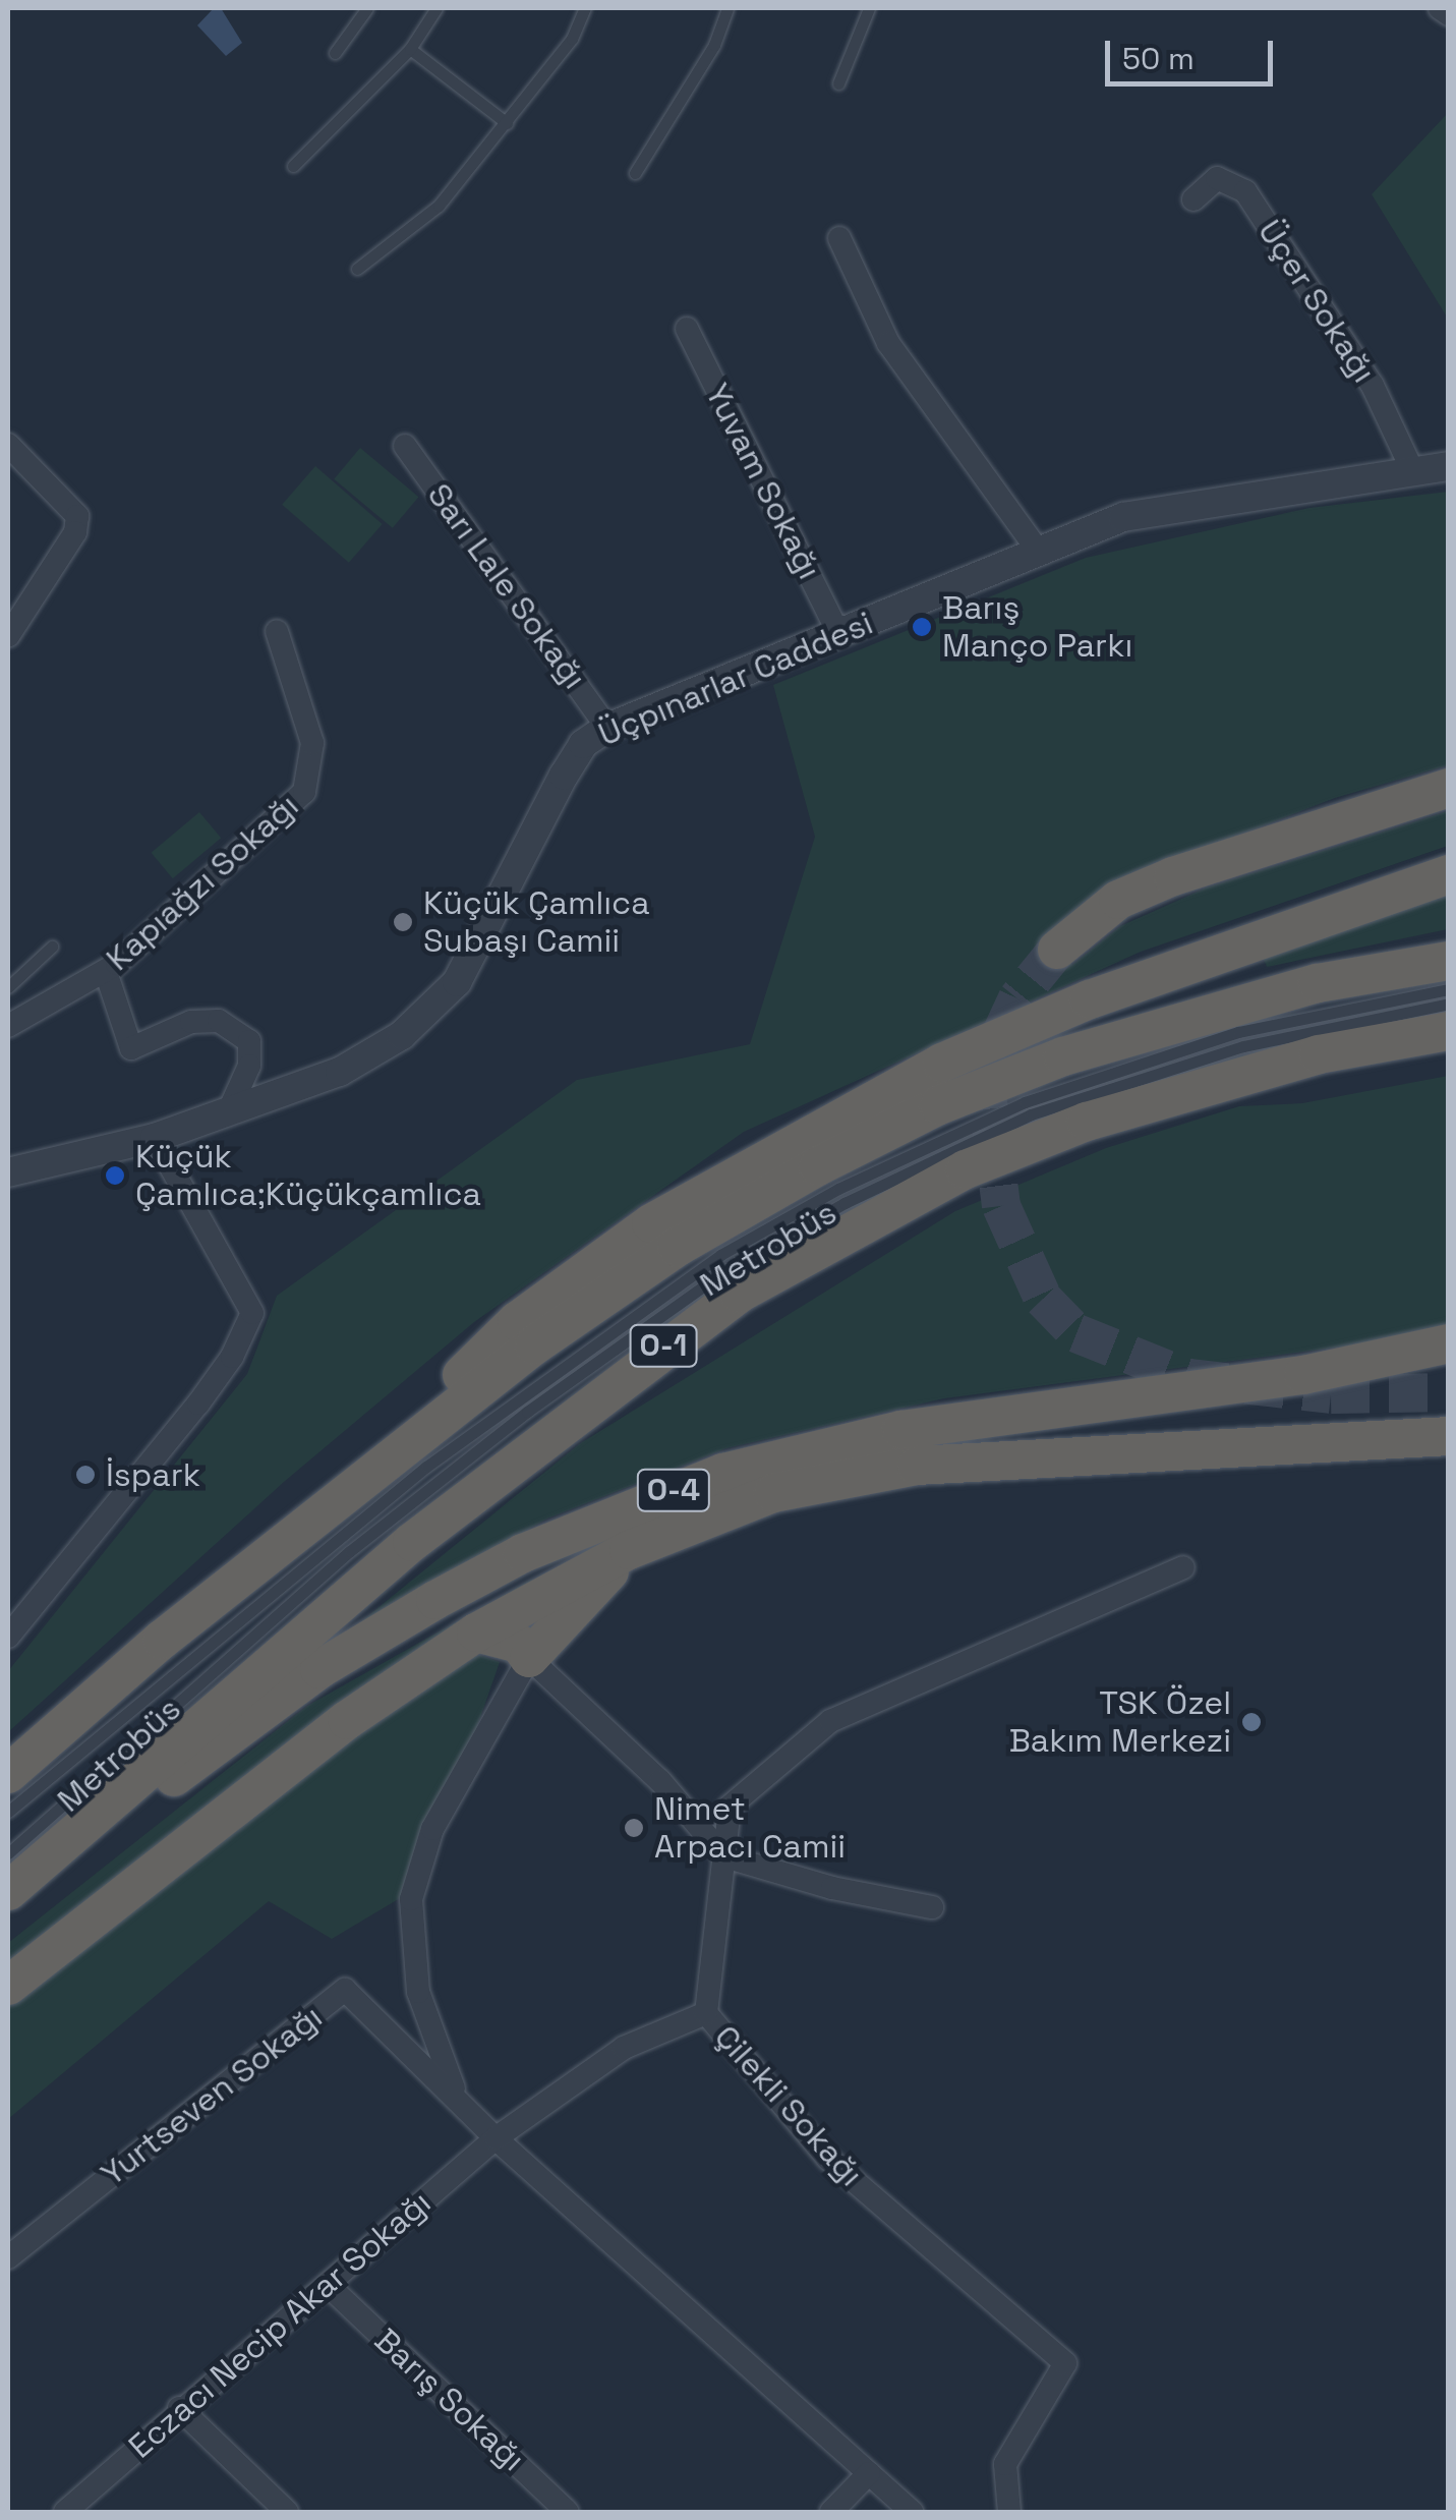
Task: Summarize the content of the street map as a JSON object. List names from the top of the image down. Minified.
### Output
{"streets":{"highway":["O-1","O-4"],"street":["Üçer Sokağı","Yuvam Sokağı","Sarı Lale Sokağı","Üçpınarlar Caddesi","Kapıağzı Sokağı","Yurtseven Sokağı","Çilekli Sokağı","Eczacı Necip Akar Sokağı","Barış Sokağı"],"lane":["Metrobüs"]},"crossings":[["Üçer Sokağı","Üçpınarlar Caddesi"],["Yuvam Sokağı","Üçpınarlar Caddesi"],["Sarı Lale Sokağı","Üçpınarlar Caddesi"],["Yurtseven Sokağı","Eczacı Necip Akar Sokağı"],["Çilekli Sokağı","Eczacı Necip Akar Sokağı"],["Eczacı Necip Akar Sokağı","Barış Sokağı"]],"places":["Barış Manço Parkı","Küçük Çamlıca Subaşı Camii","Küçük Çamlıca;Küçükçamlıca","İspark","TSK Özel Bakım Merkezi","Nimet Arpacı Camii"],"scale_bar":"50 m"}
